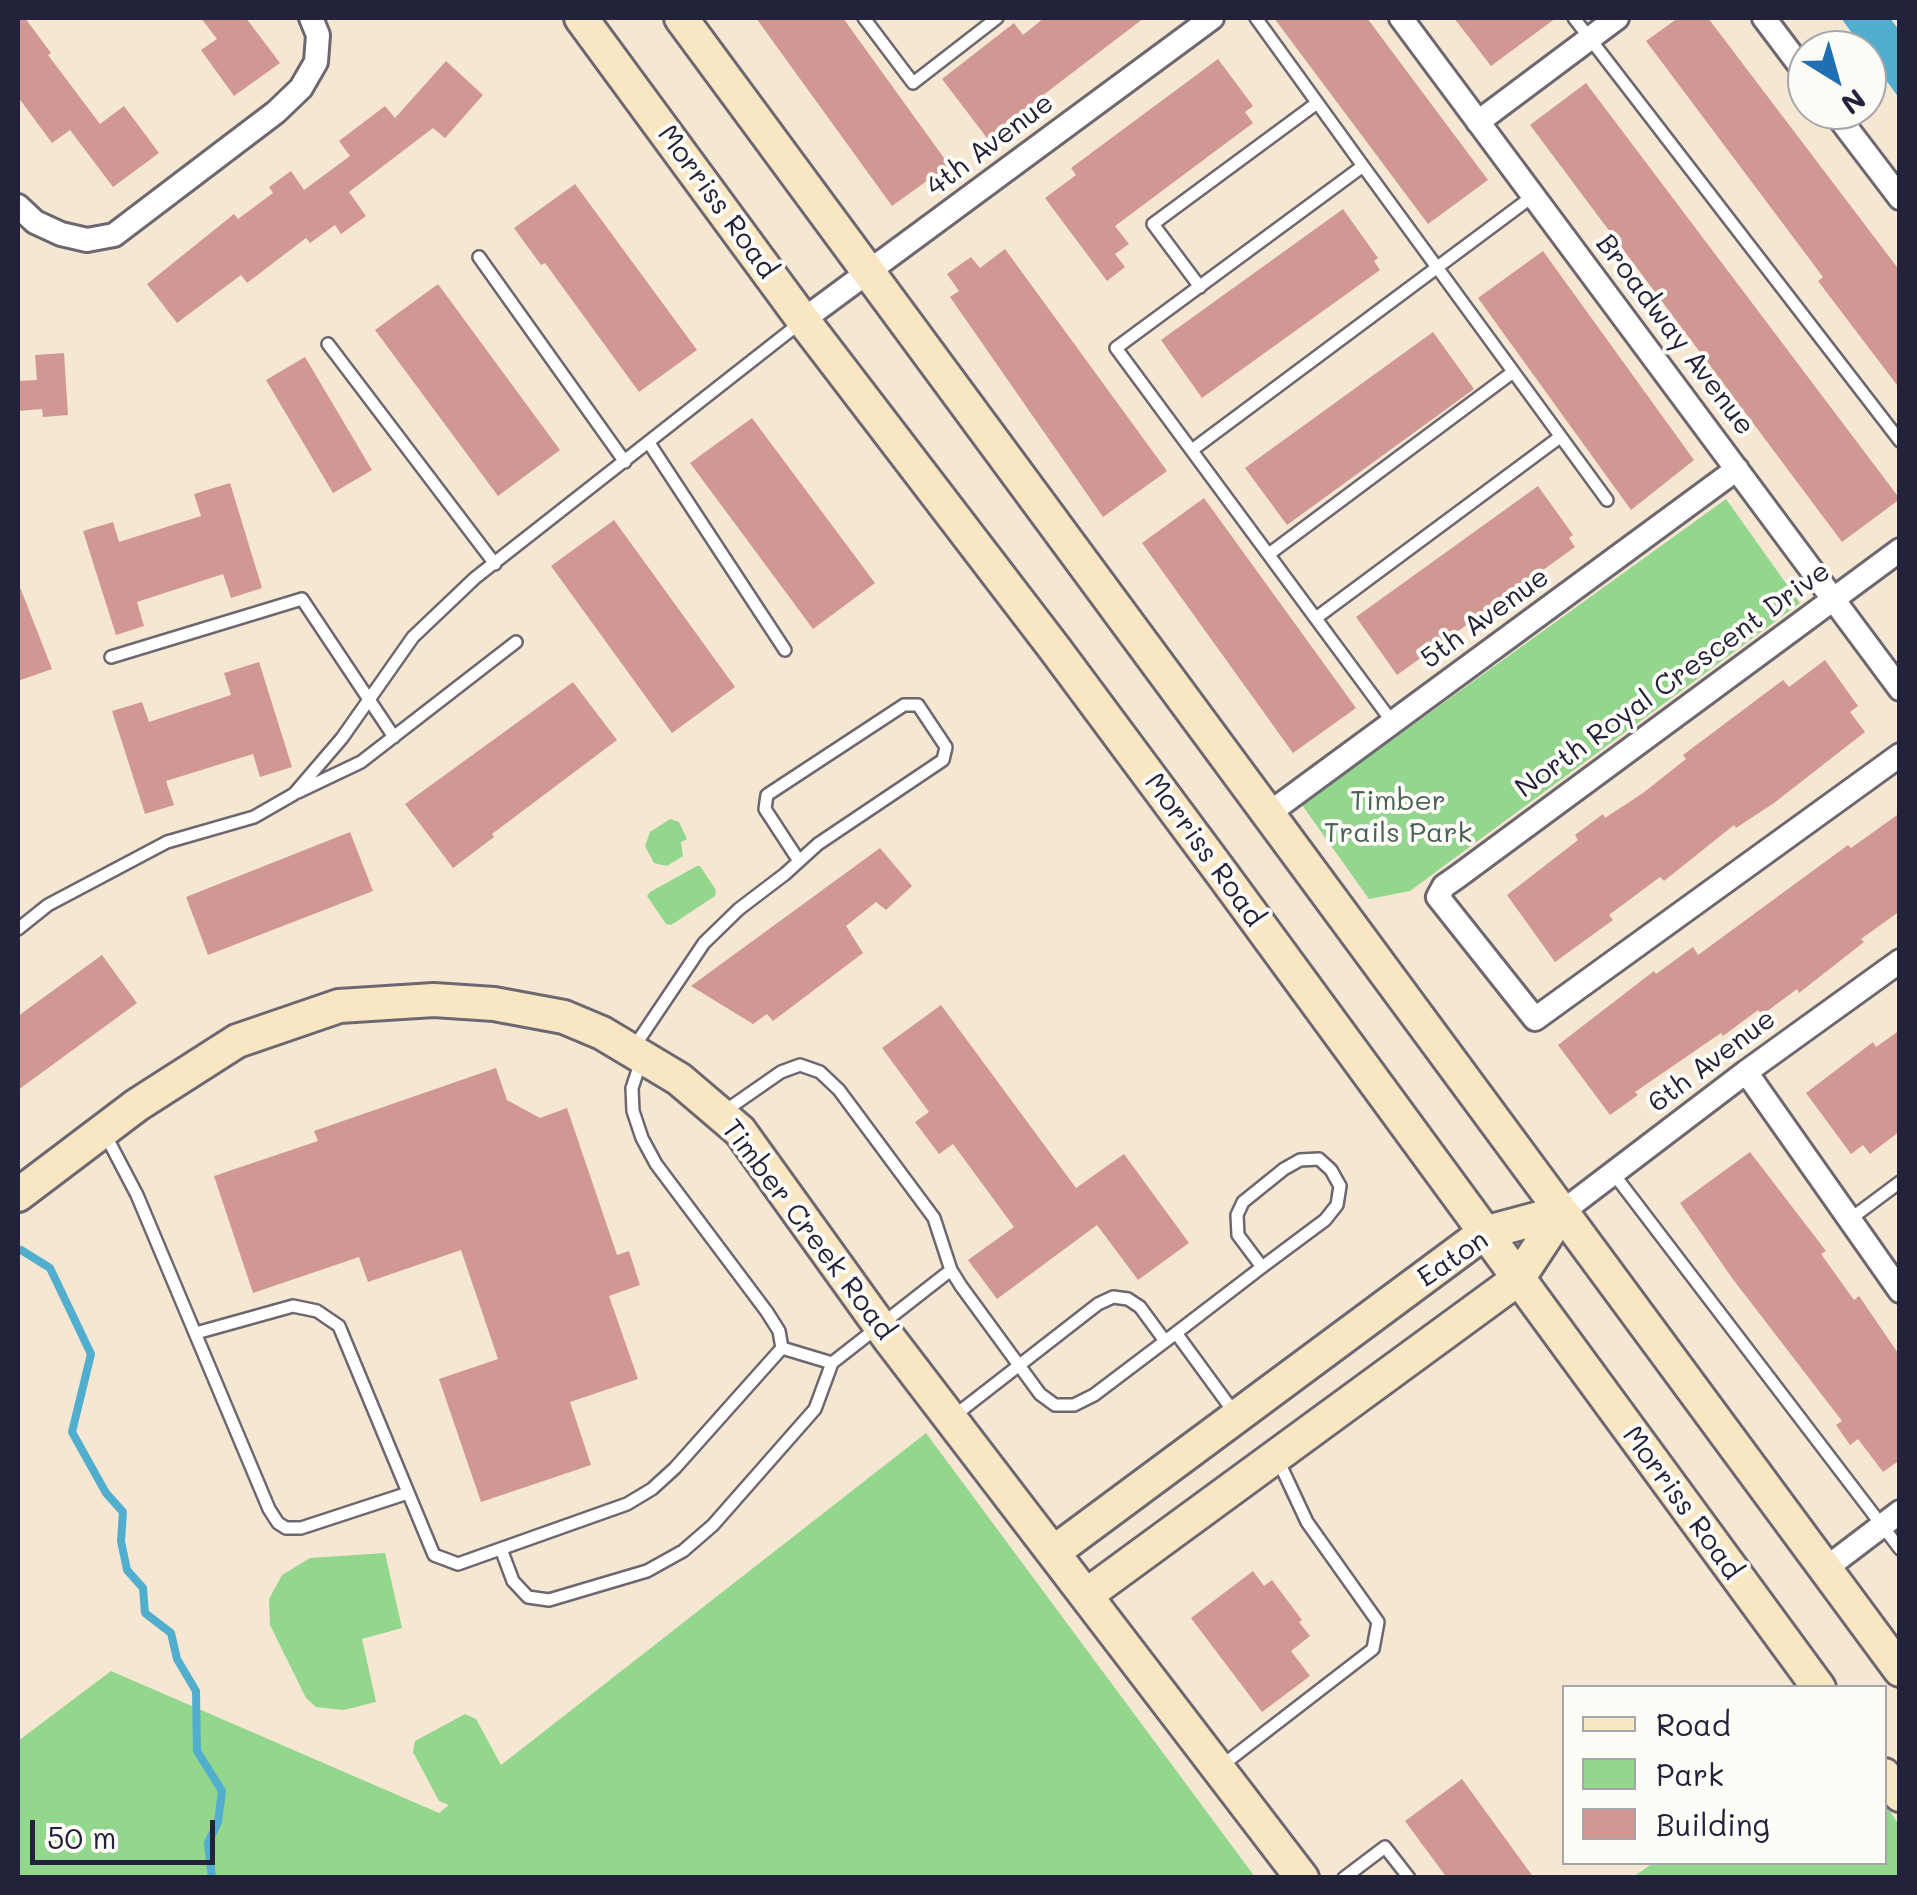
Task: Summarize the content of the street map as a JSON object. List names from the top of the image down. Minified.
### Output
{"streets":{"main road":["Morriss Road","Timber Creek Road","Eaton"],"street":["4th Avenue","Broadway Avenue","5th Avenue","North Royal Crescent Drive","6th Avenue"]},"crossings":[["4th Avenue","Morriss Road"],["Morriss Road","Eaton"],["Broadway Avenue","5th Avenue"],["Broadway Avenue","North Royal Crescent Drive"],["6th Avenue","Eaton"],["Timber Creek Road","Eaton"]],"parks":["Timber Trails Park"],"legend":["Road","Park","Building"],"scale_bar":"50 m","north":"bottom right"}
